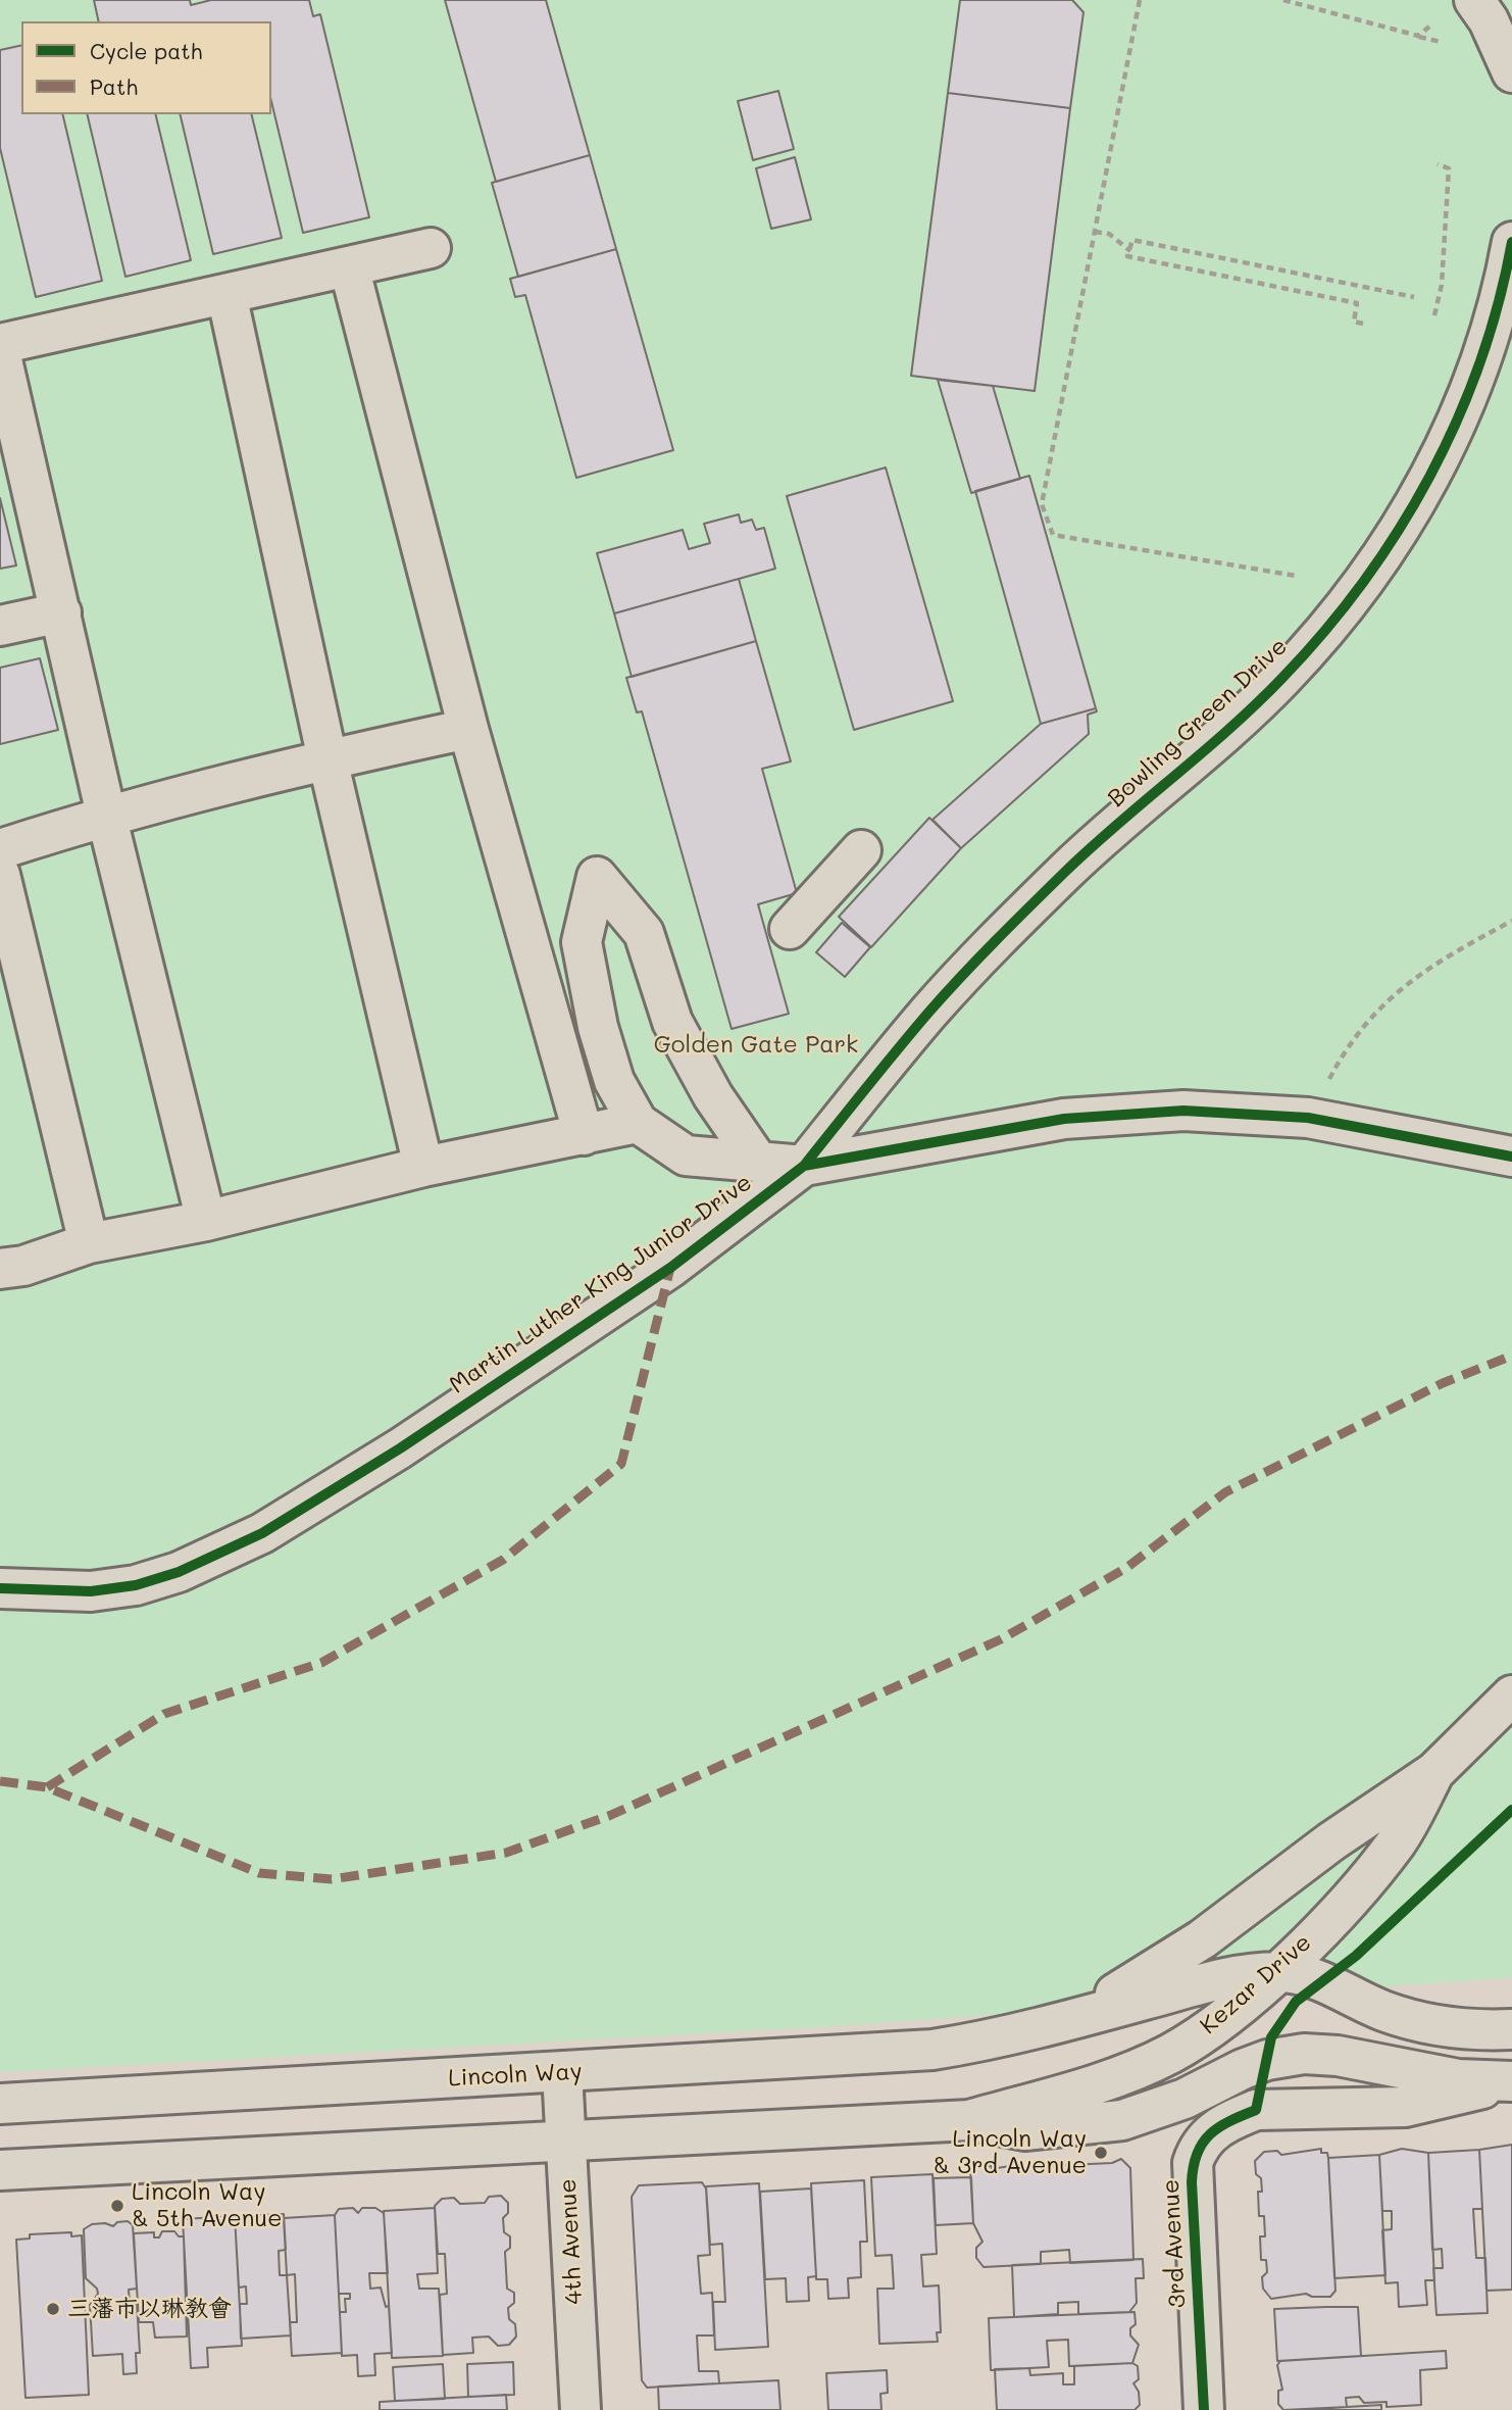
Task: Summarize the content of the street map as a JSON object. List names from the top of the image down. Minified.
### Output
{"streets":{"main road":["Bowling Green Drive","Martin Luther King Junior Drive","Kezar Drive","Lincoln Way","4th Avenue","3rd Avenue"]},"crossings":[["Bowling Green Drive","Martin Luther King Junior Drive"],["Kezar Drive","Lincoln Way"],["Lincoln Way","4th Avenue"]],"parks":["Golden Gate Park"],"places":["Lincoln Way & 3rd Avenue","Lincoln Way & 5th Avenue","三藩市以琳教會"],"legend":["Cycle path","Path"]}
